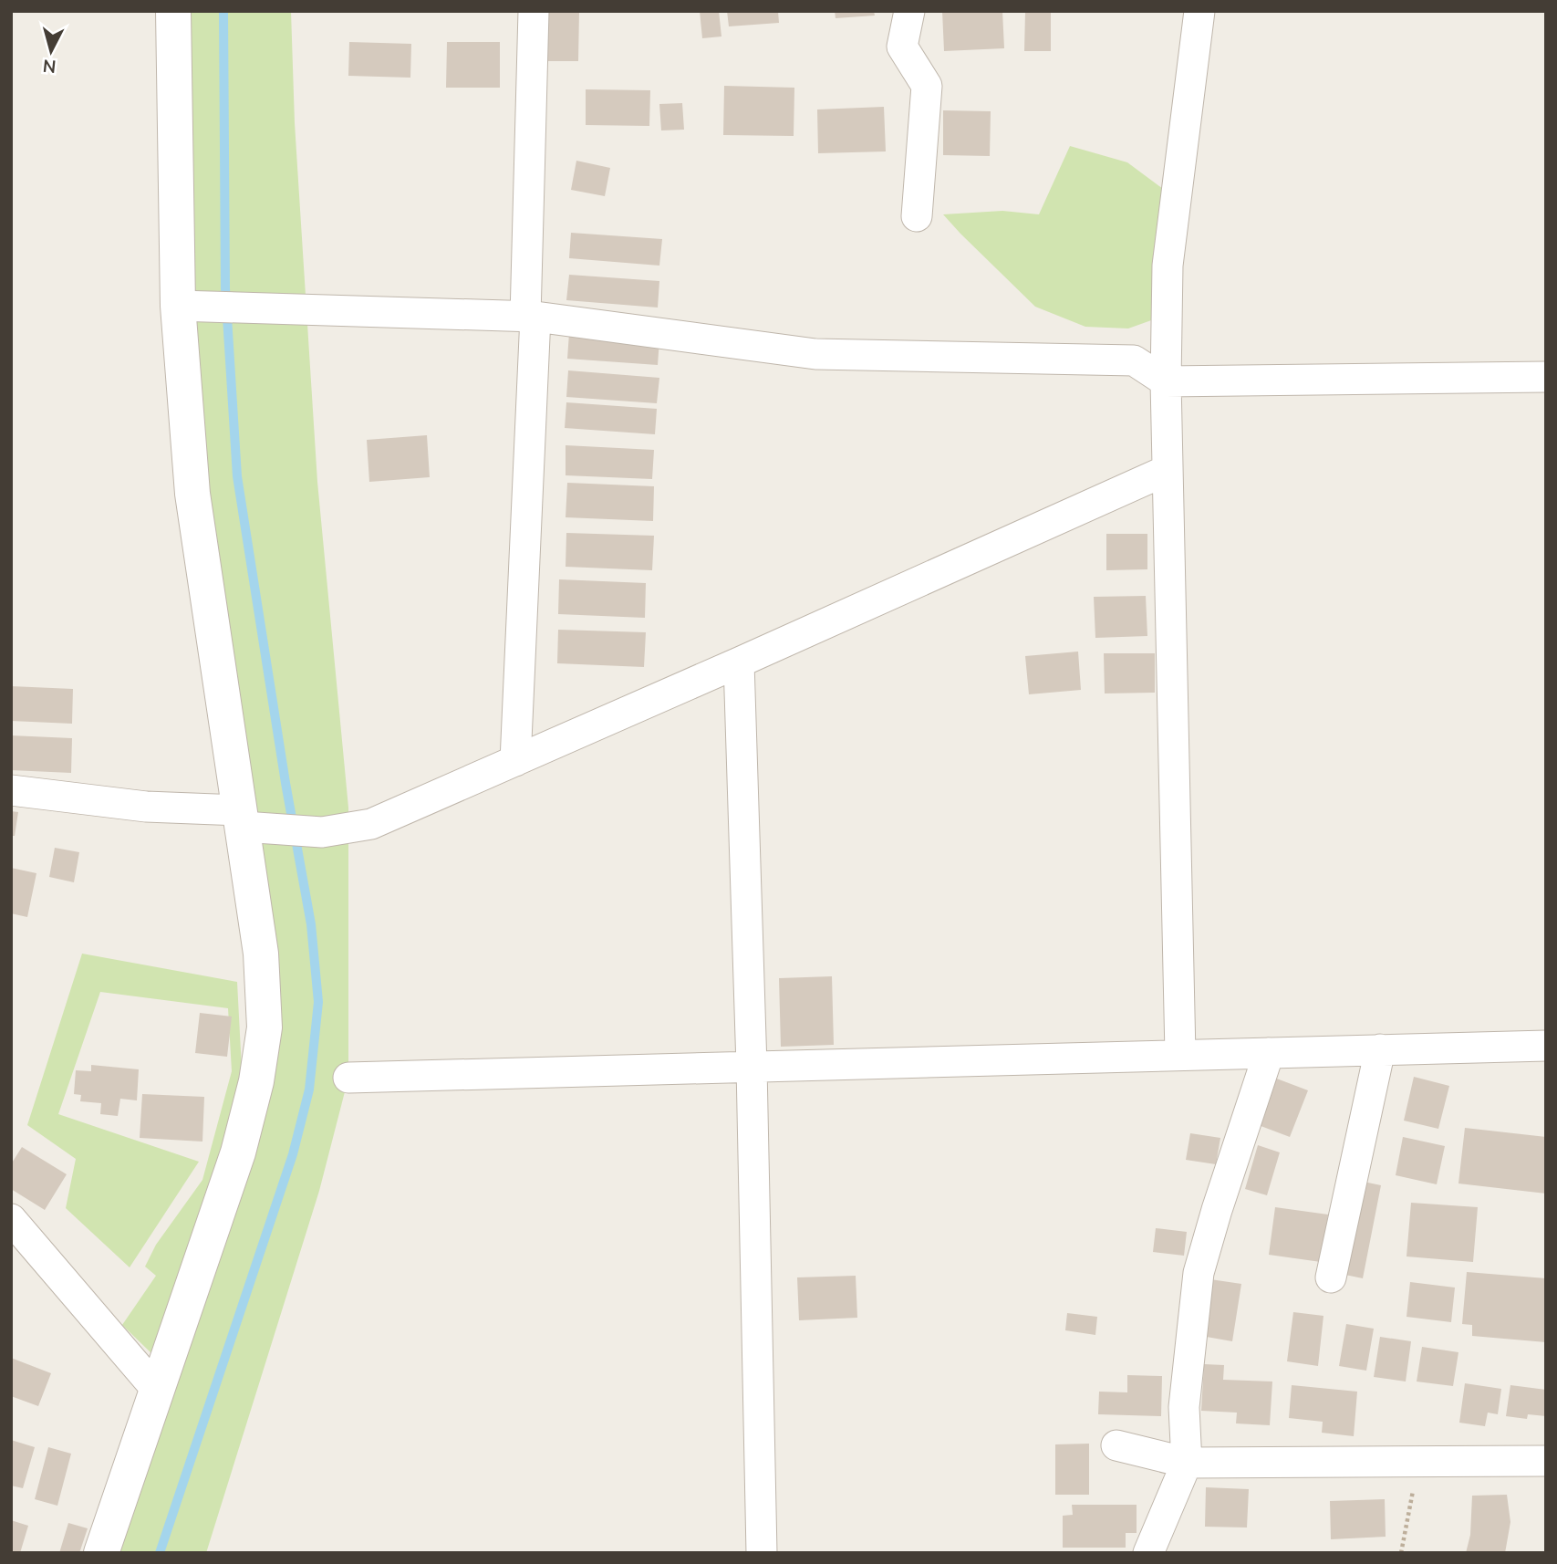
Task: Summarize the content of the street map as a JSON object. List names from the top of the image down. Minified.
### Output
{"north":"bottom"}
